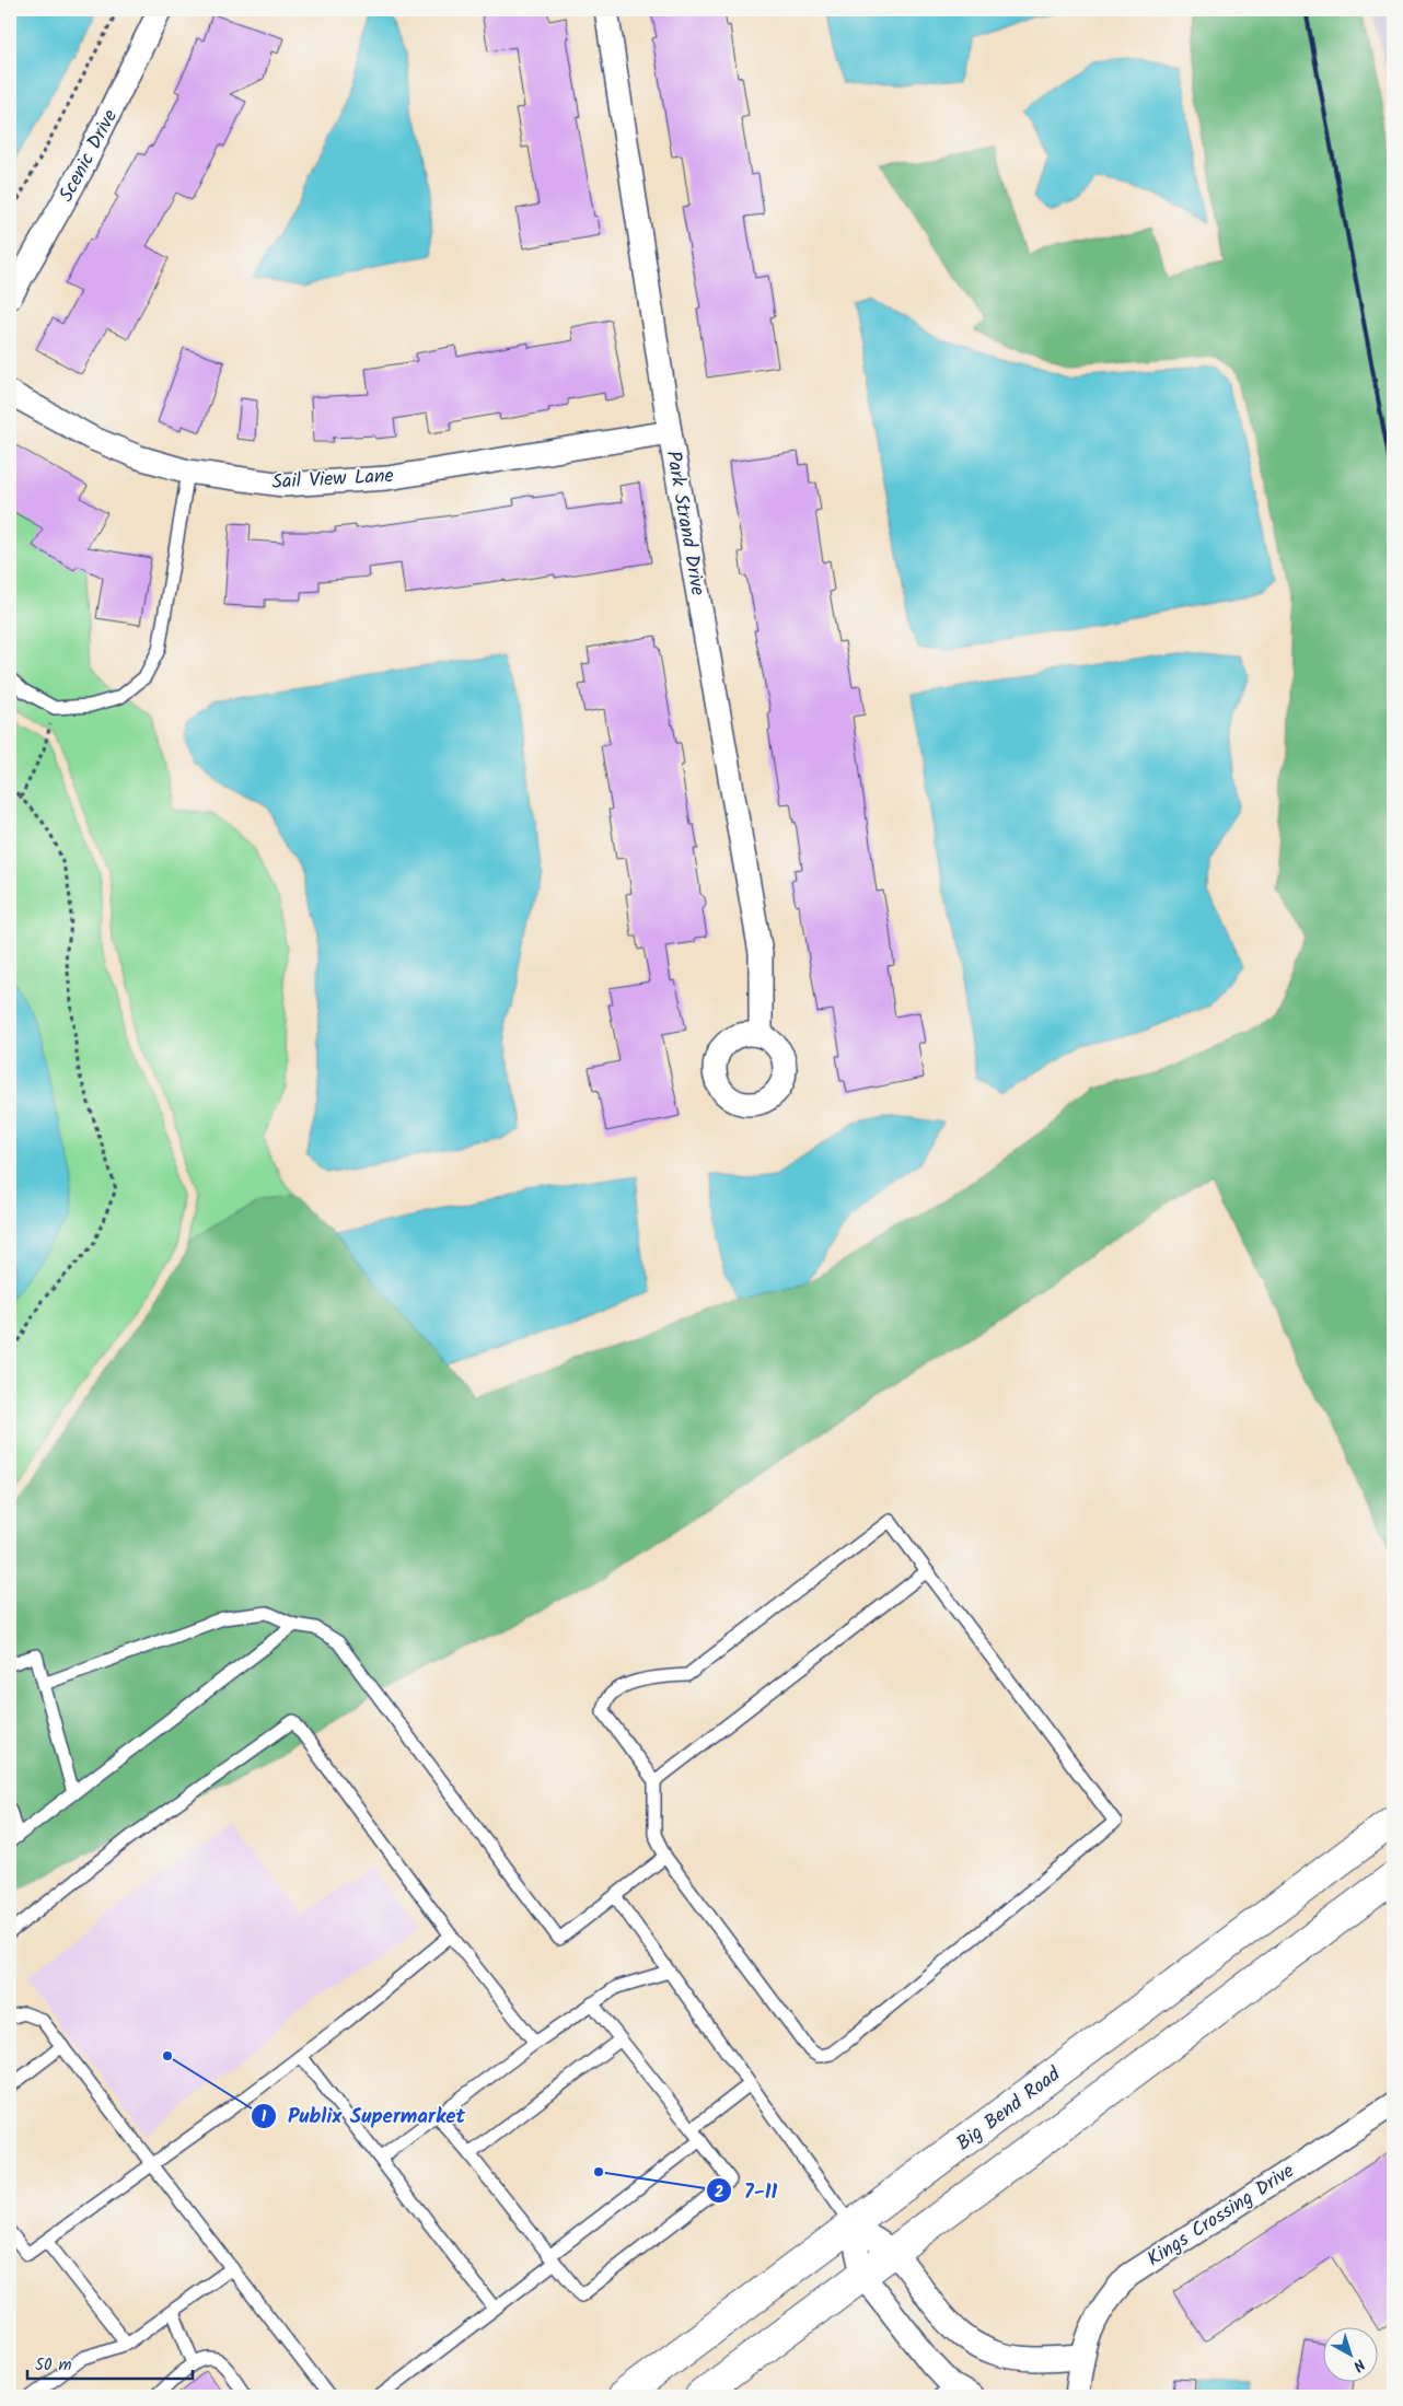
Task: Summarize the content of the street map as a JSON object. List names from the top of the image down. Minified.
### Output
{"streets":{"main road":["Big Bend Road"],"street":["Scenic Drive","Sail View Lane","Park Strand Drive","Kings Crossing Drive"]},"crossings":[["Sail View Lane","Park Strand Drive"]],"places":["Publix Supermarket","7-11"],"scale_bar":"50 m","north":"bottom right"}
